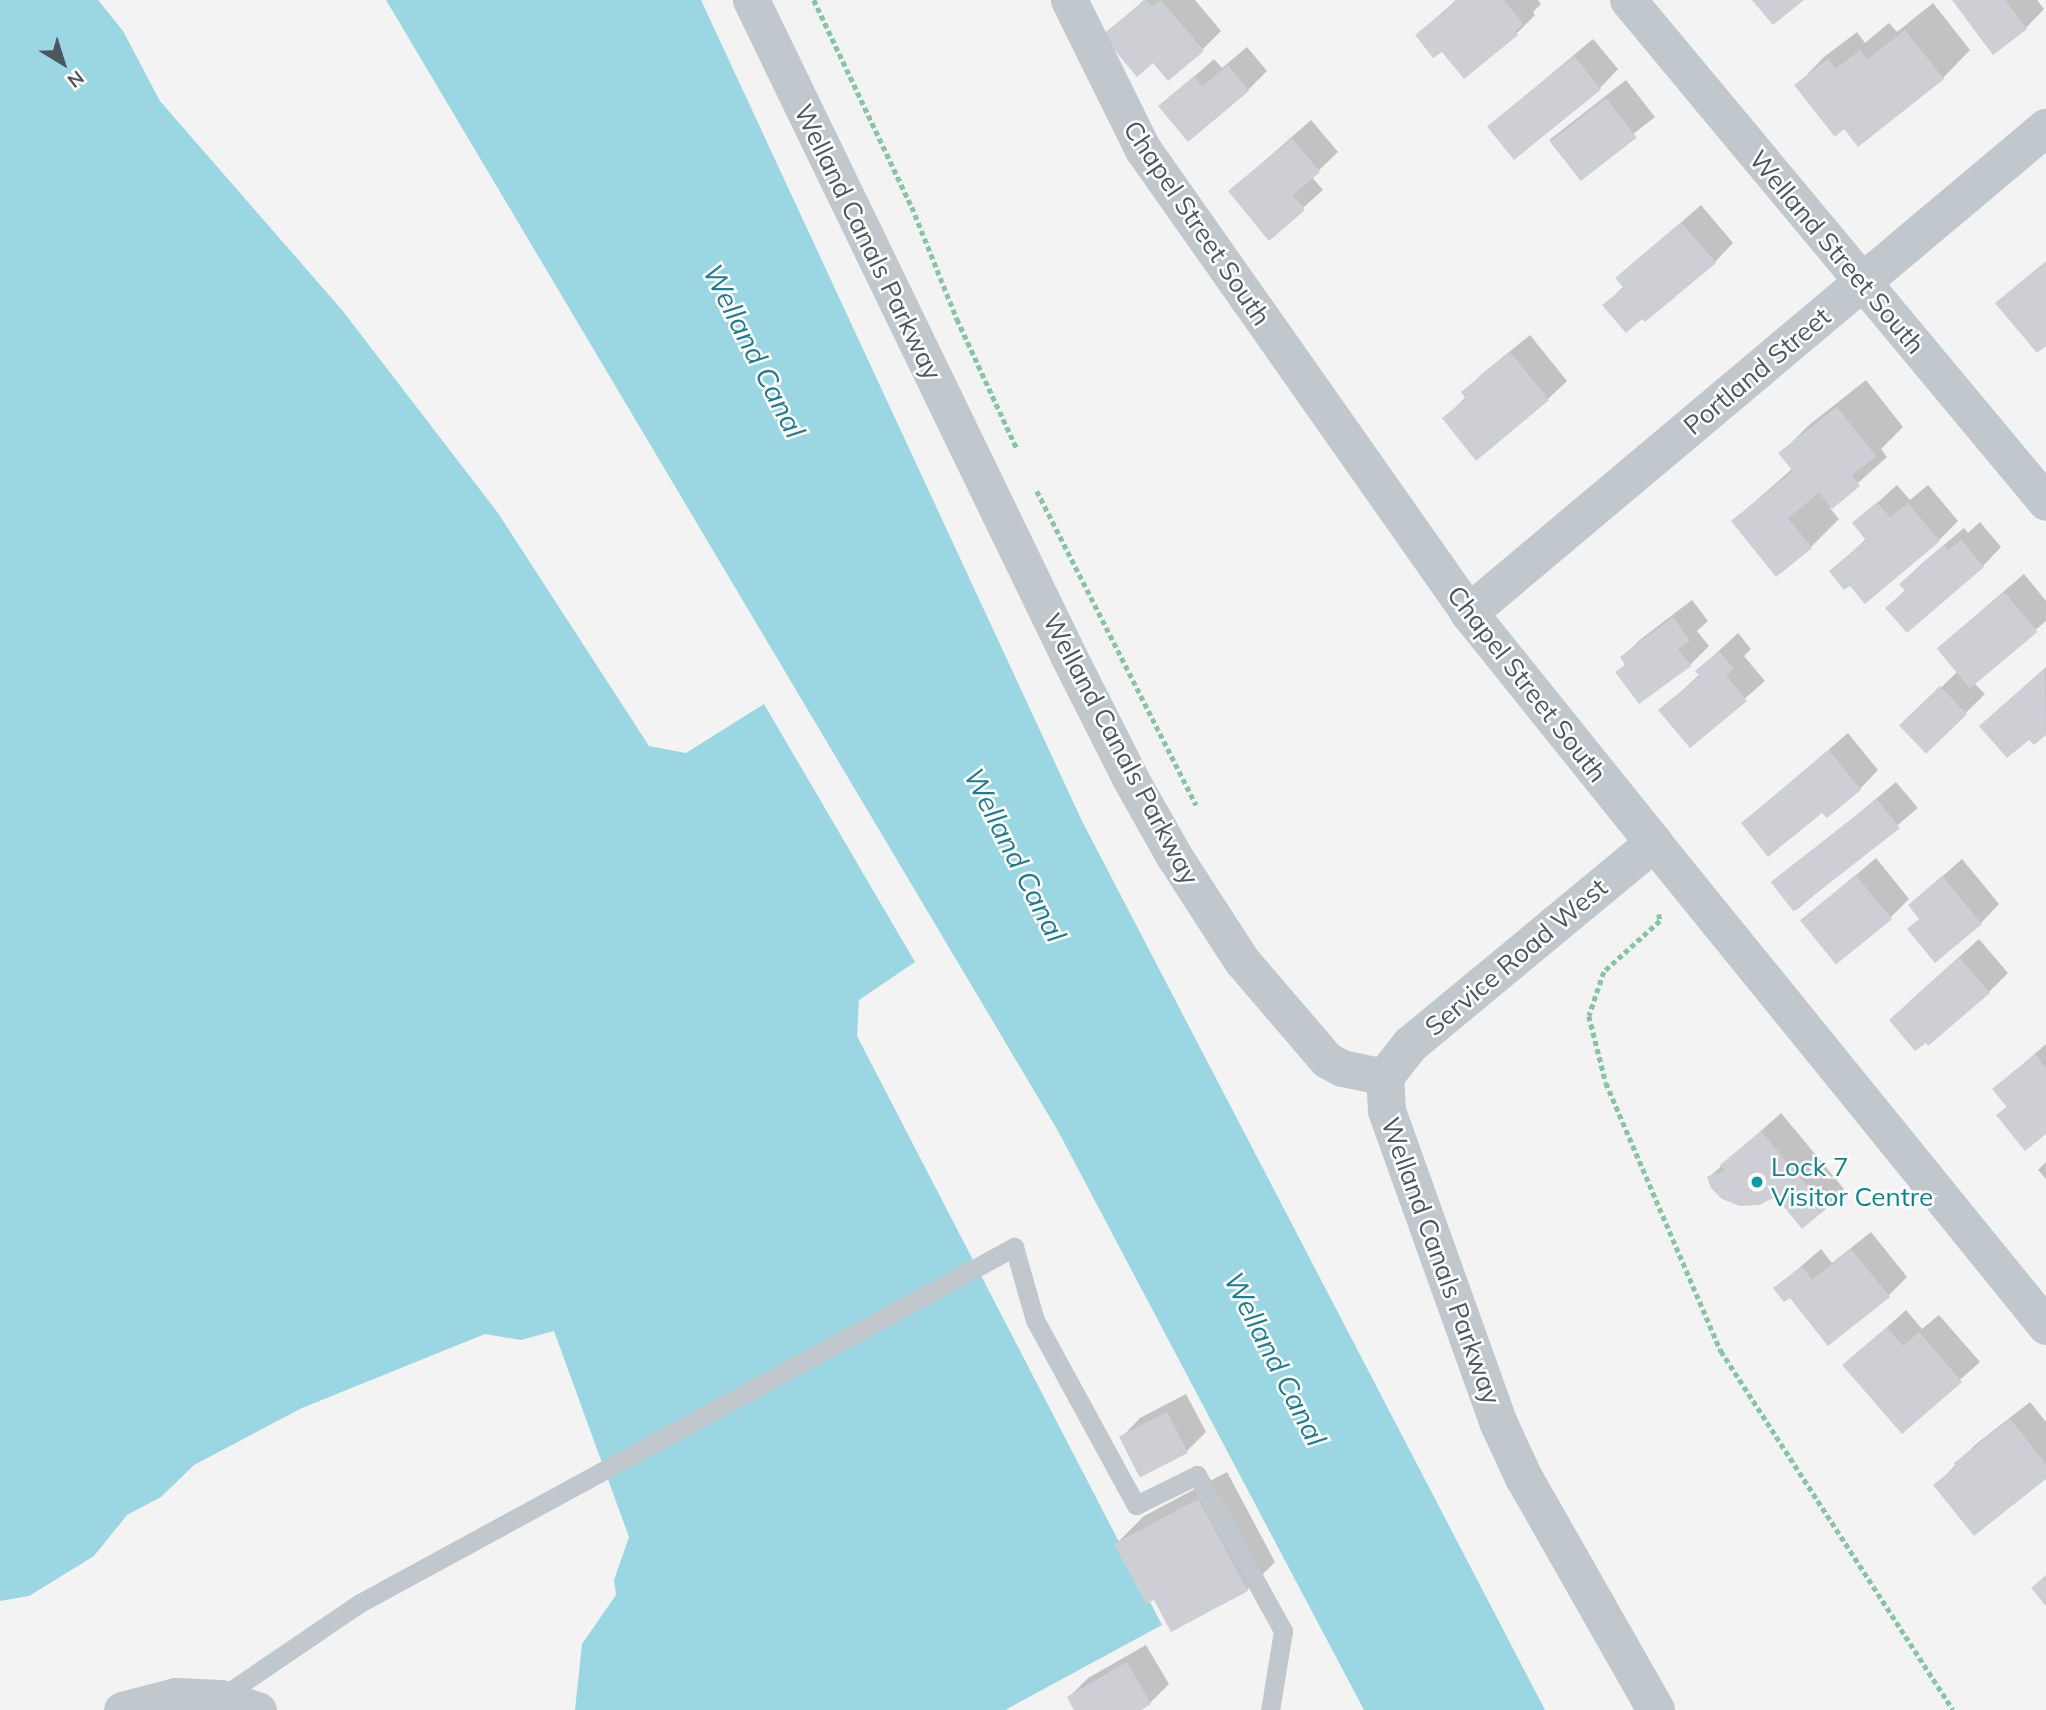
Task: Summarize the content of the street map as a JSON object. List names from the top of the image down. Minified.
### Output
{"streets":{"street":["Chapel Street South","Welland Canals Parkway","Welland Street South","Portland Street","Service Road West"]},"crossings":[["Chapel Street South","Portland Street"],["Chapel Street South","Service Road West"],["Welland Canals Parkway","Service Road West"],["Welland Street South","Portland Street"]],"water":["Welland Canal"],"places":["Lock 7 Visitor Centre"],"north":"bottom right"}
